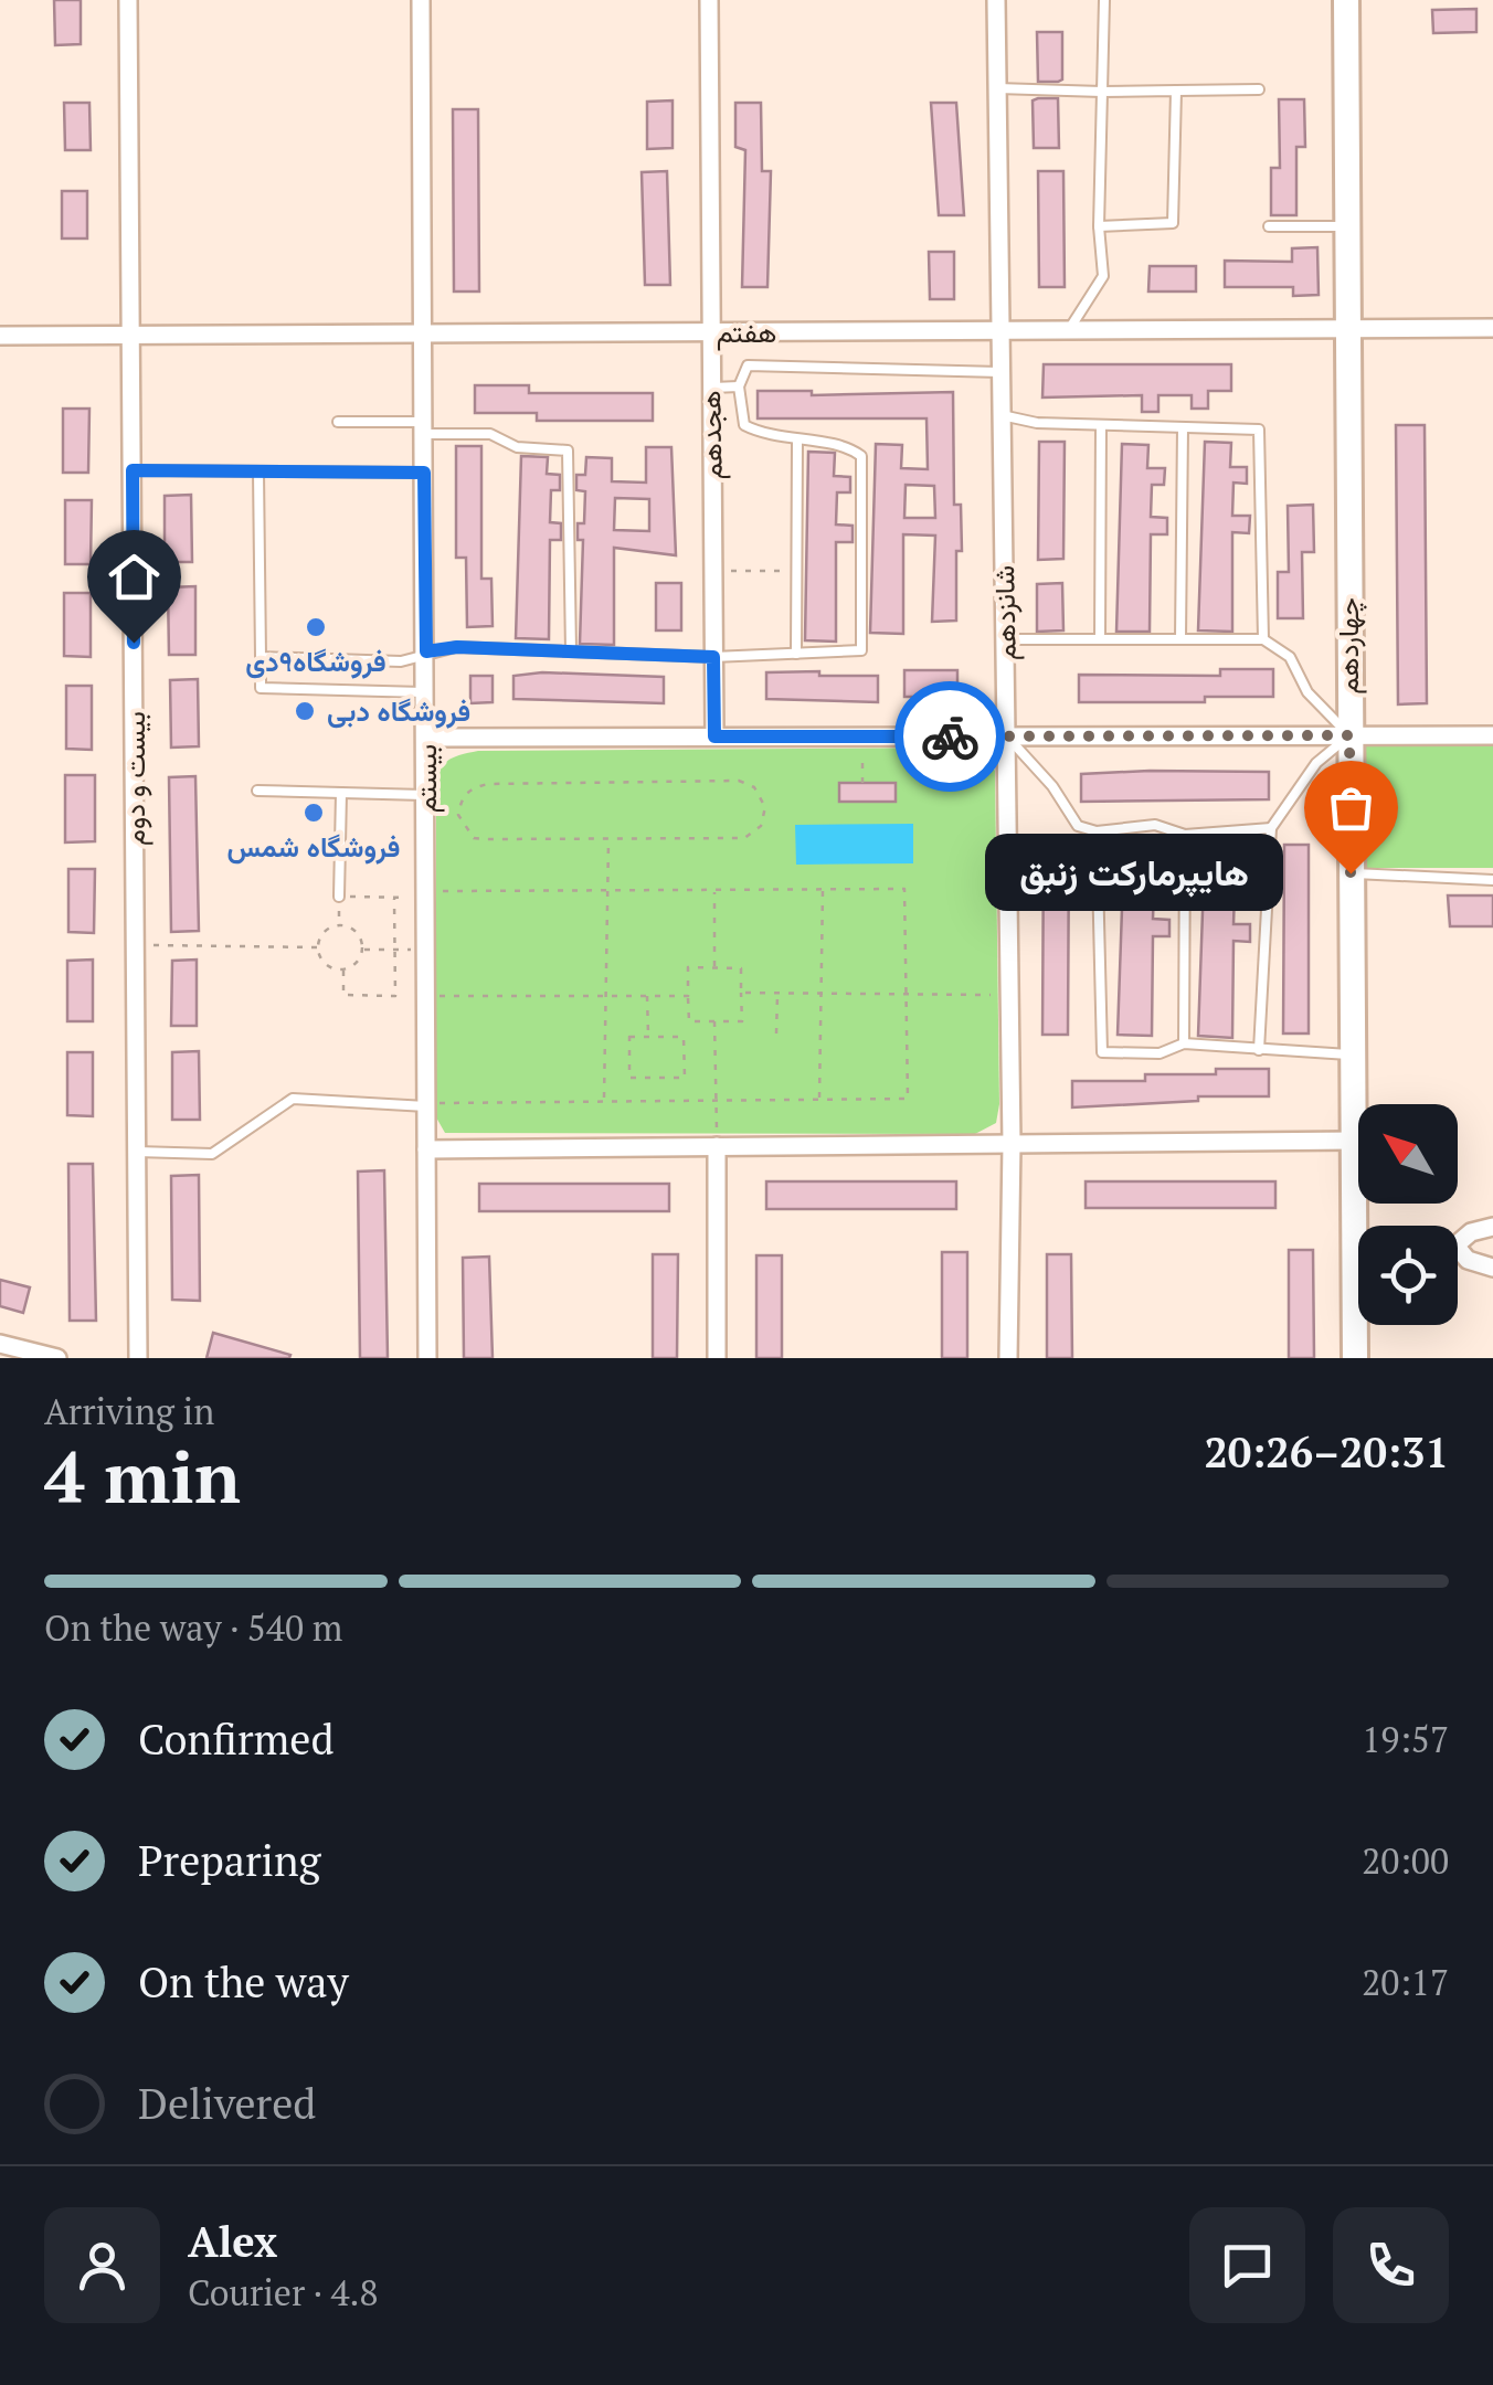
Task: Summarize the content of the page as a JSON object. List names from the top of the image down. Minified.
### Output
{"streets":{"main road":["چهاردهم"],"street":["هفتم","هجدهم","شانزدهم","بیست و دوم","بیستم"]},"crossings":[["هفتم","هجدهم"],["هفتم","شانزدهم"],["هفتم","چهاردهم"],["هفتم","بیست و دوم"],["هفتم","بیستم"]],"places":["فروشگاه۹دی","فروشگاه دبی","فروشگاه شمس","هایپرمارکت زنبق"],"north":"top left","page":{"bubble":"هایپرمارکت زنبق","heading":["4 min","Arriving in","20:26–20:31"],"panel":["Alex","Courier · 4.8"],"bar":"On the way · 540 m","list":[["Confirmed","19:57"],["Preparing","20:00"],["On the way","20:17"],"Delivered"]}}
